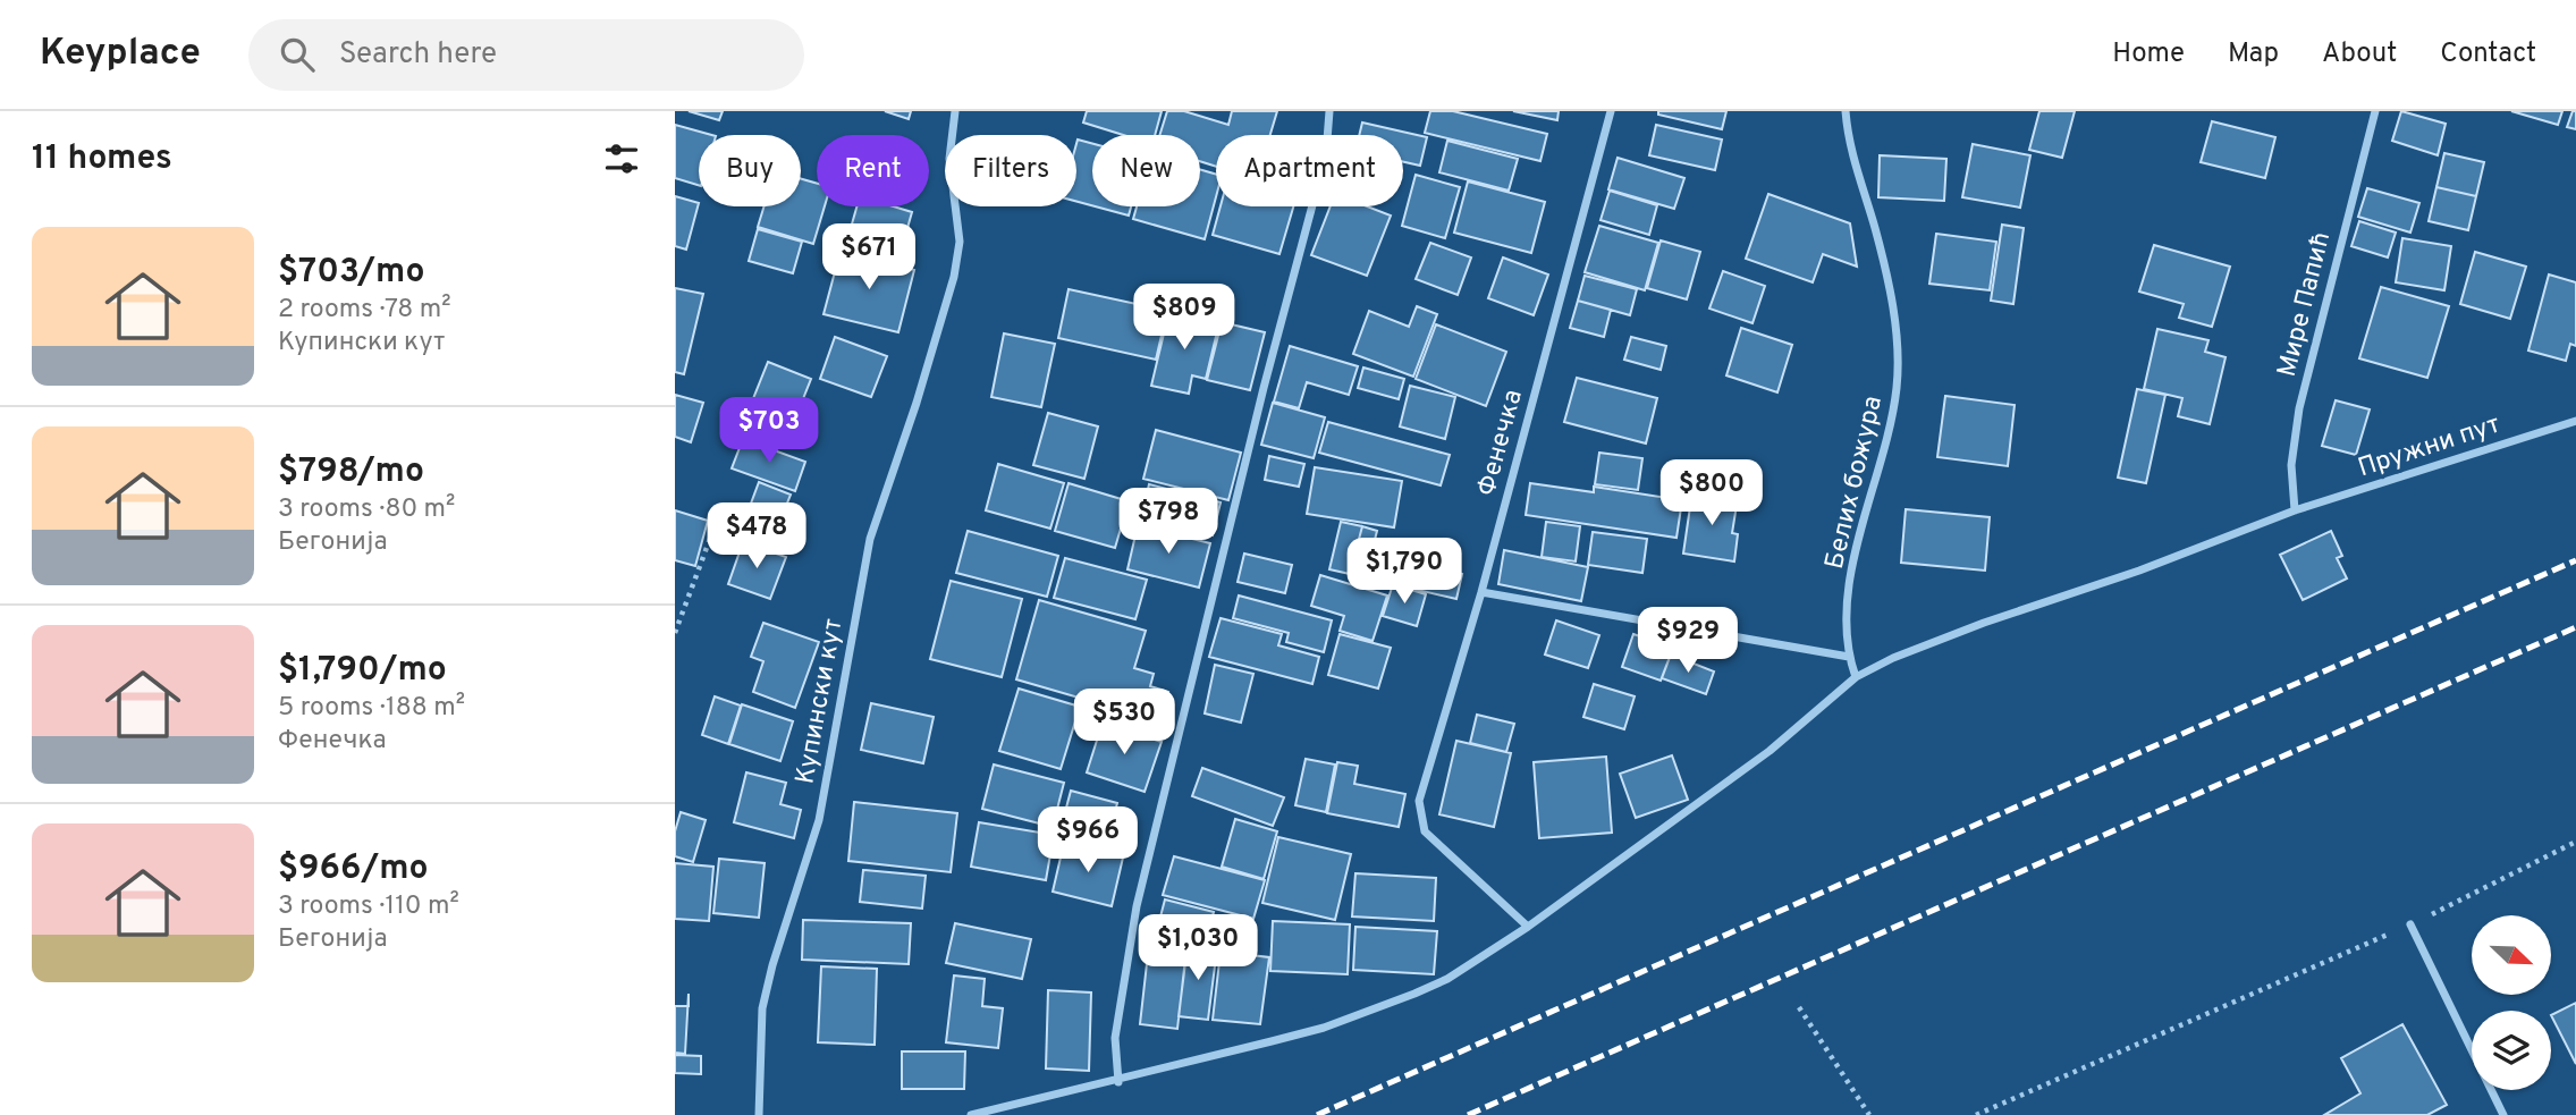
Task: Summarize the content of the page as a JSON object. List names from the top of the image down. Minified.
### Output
{"streets":{"street":["Мире Папић","Фенечка","Пружни пут","Белих божура","Купински кут"]},"crossings":[["Мире Папић","Пружни пут"],["Фенечка","Пружни пут"],["Пружни пут","Белих божура"]],"north":"bottom right","page":{"header":"Keyplace","search":"Search here","nav":["Home","Map","About","Contact"],"heading":"11 homes","chip":["Buy","Rent","Filters","New","Apartment"],"list":[{"name":"$703/mo","note":"2 rooms · 78 m² · Купински кут"},{"name":"$798/mo","note":"3 rooms · 80 m² · Бегонија"},{"name":"$1,790/mo","note":"5 rooms · 188 m² · Фенечка"},{"name":"$966/mo","note":"3 rooms · 110 m² · Бегонија"}],"price":["$671","$809","$703","$800","$798","$478","$1,790","$929","$530","$966","$1,030"]}}
